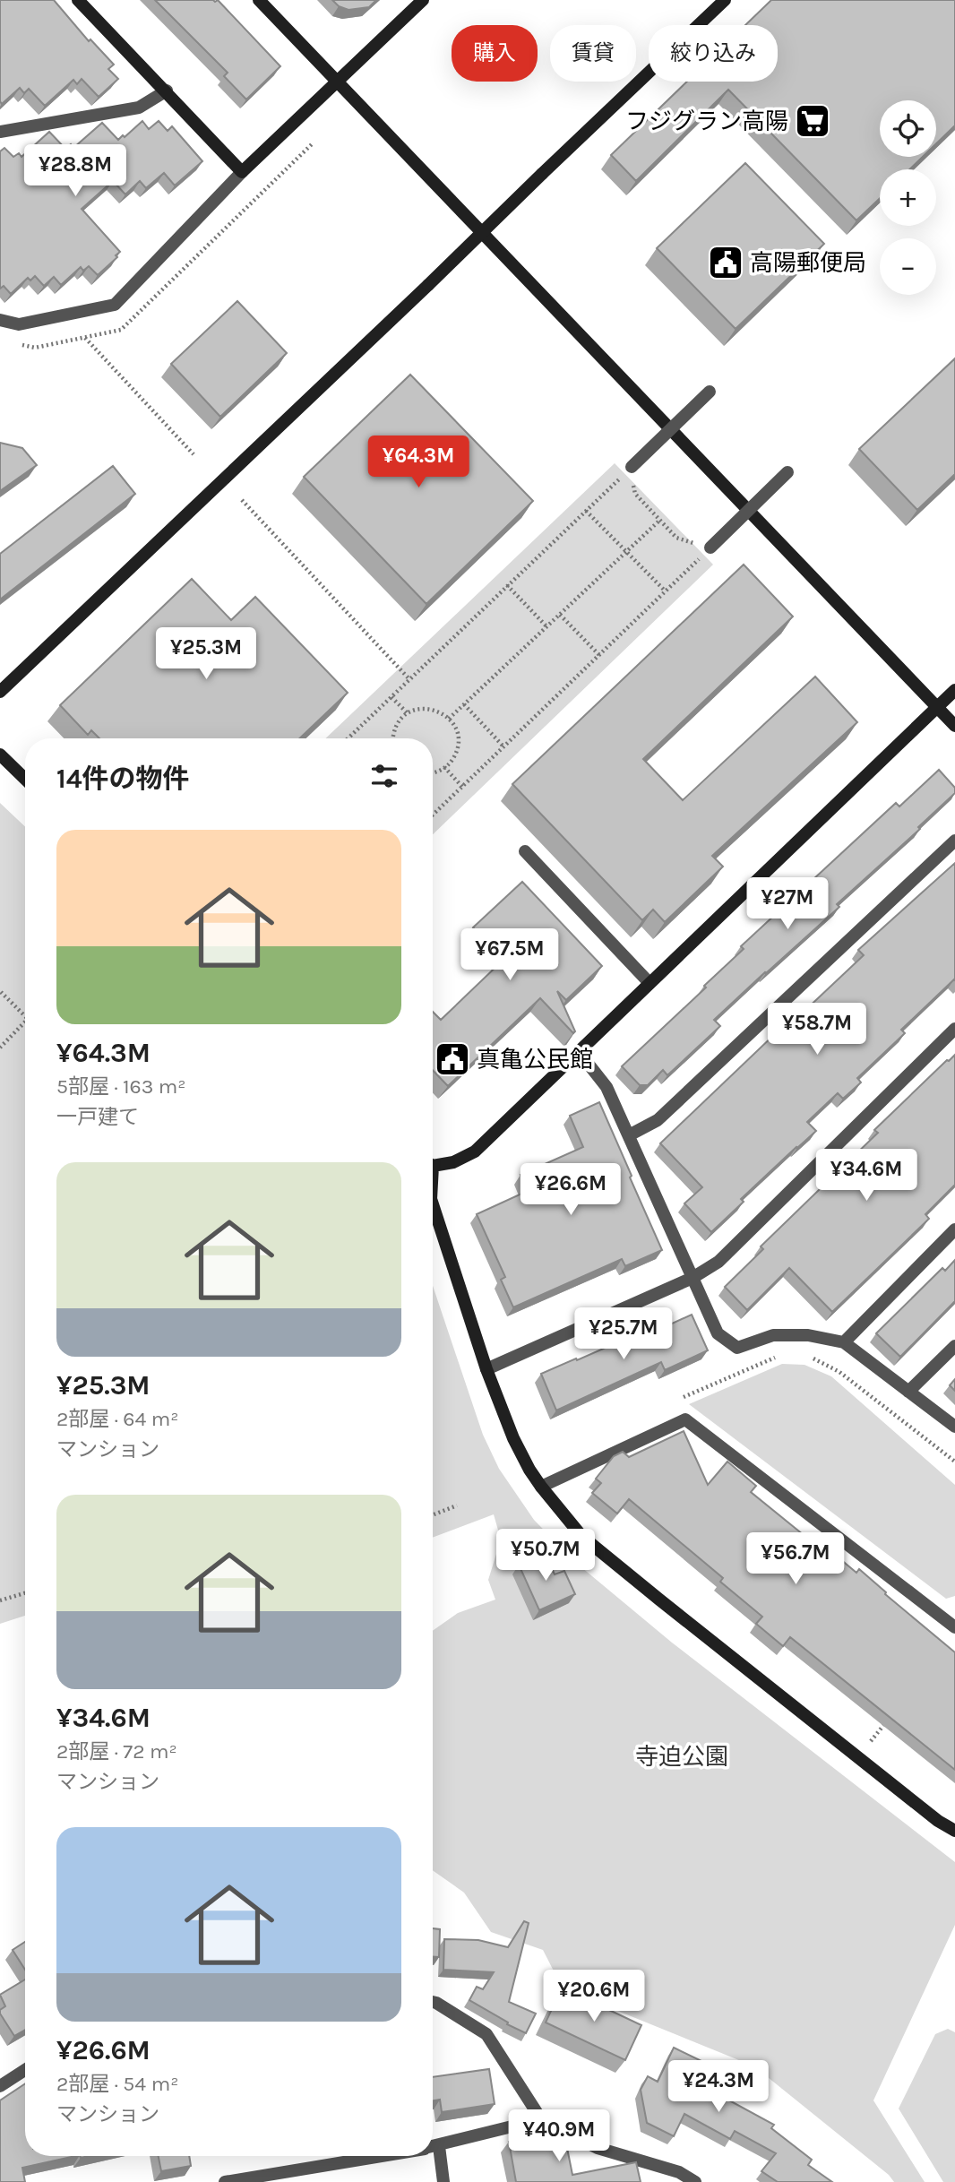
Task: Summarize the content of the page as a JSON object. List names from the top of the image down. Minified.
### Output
{"parks":["寺迫公園"],"places":{"supermarket":["フジグラン高陽"],"public building":["高陽郵便局","真亀公民館"]},"page":{"chip":["購入","賃貸","絞り込み"],"map_buttons":["+","−"],"price":["¥28.8M","¥64.3M","¥25.3M","¥27M","¥67.5M","¥58.7M","¥34.6M","¥26.6M","¥25.7M","¥50.7M","¥56.7M","¥20.6M","¥24.3M","¥40.9M"],"heading":"14件の物件","list":[{"name":"¥64.3M","note":"5部屋 · 163 m² · 一戸建て"},{"name":"¥25.3M","note":"2部屋 · 64 m² · マンション"},{"name":"¥34.6M","note":"2部屋 · 72 m² · マンション"},{"name":"¥26.6M","note":"2部屋 · 54 m² · マンション"}]}}
